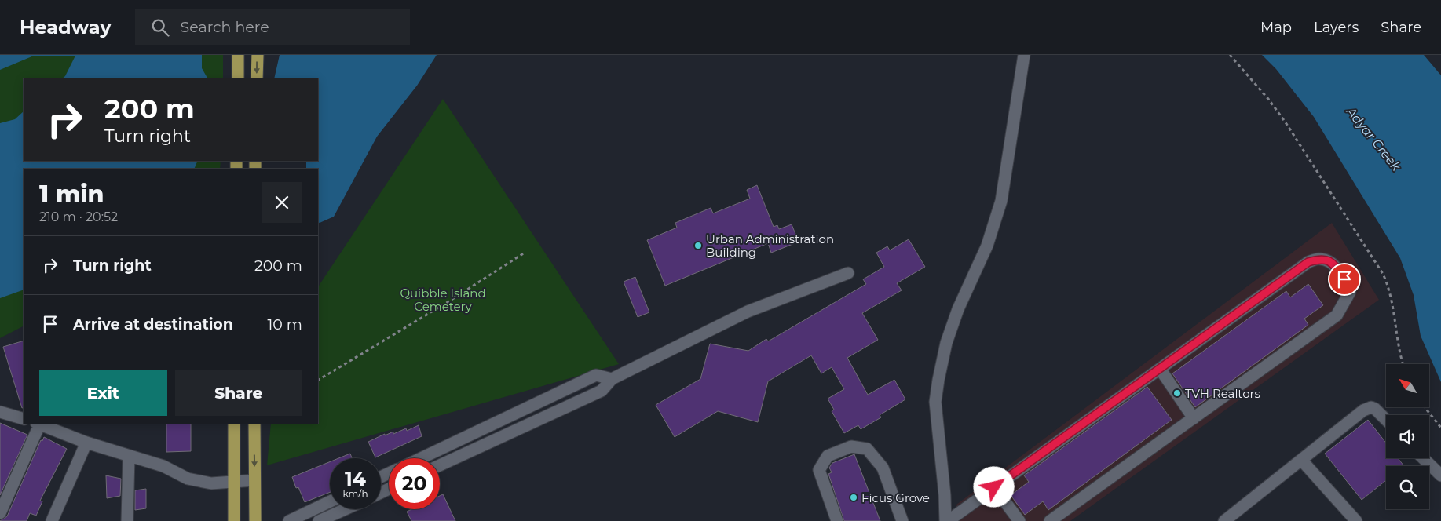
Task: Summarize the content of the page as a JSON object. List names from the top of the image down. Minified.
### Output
{"water":["Adyar Creek"],"parks":["Quibble Island Cemetery"],"places":["Urban Administration Building","TVH Realtors","Ficus Grove"],"north":"top left","page":{"header":"Headway","search":"Search here","nav":["Map","Layers","Share"],"turn":["200 m","Turn right"],"heading":["1 min","210 m · 20:52"],"list":[{"name":"Turn right","value":"200 m"},{"name":"Arrive at destination","value":"10 m"}],"buttons":["Exit","Share"],"speed":"14 km/h","limit":"20"}}
